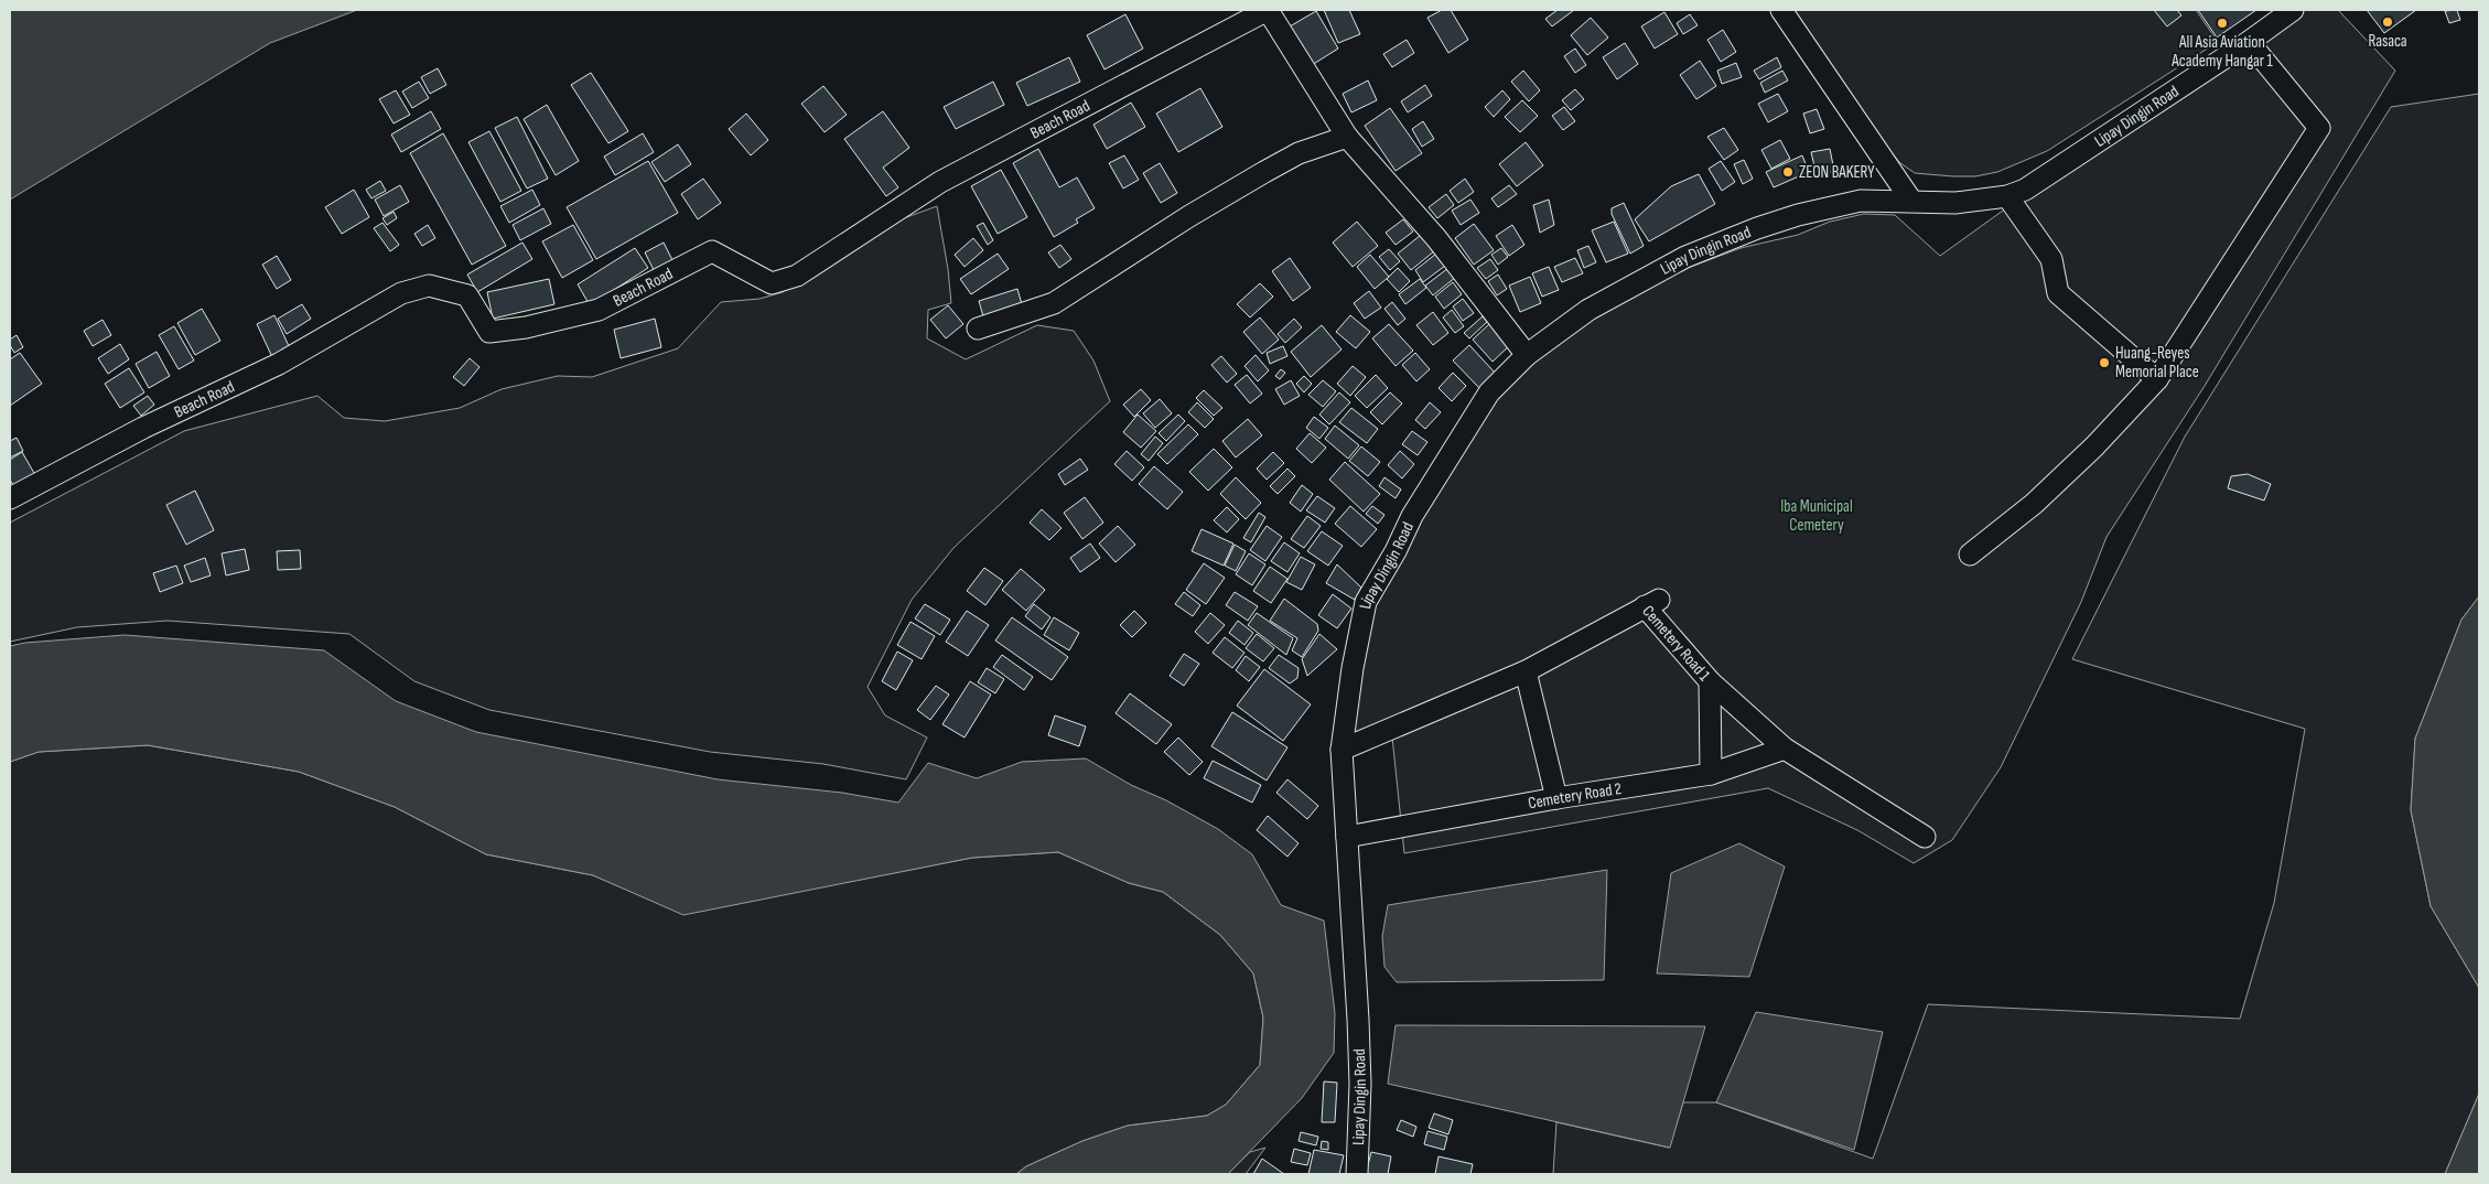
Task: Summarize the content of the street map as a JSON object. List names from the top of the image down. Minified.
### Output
{"streets":{"street":["Lipay Dingin Road","Beach Road","Cemetery Road 1","Cemetery Road 2"]},"crossings":[["Lipay Dingin Road","Cemetery Road 1"],["Lipay Dingin Road","Cemetery Road 2"],["Cemetery Road 1","Cemetery Road 2"]],"parks":["Iba Municipal Cemetery"],"places":["Rasaca","All Asia Aviation Academy Hangar 1","ZEON BAKERY","Huang-Reyes Memorial Place"]}
